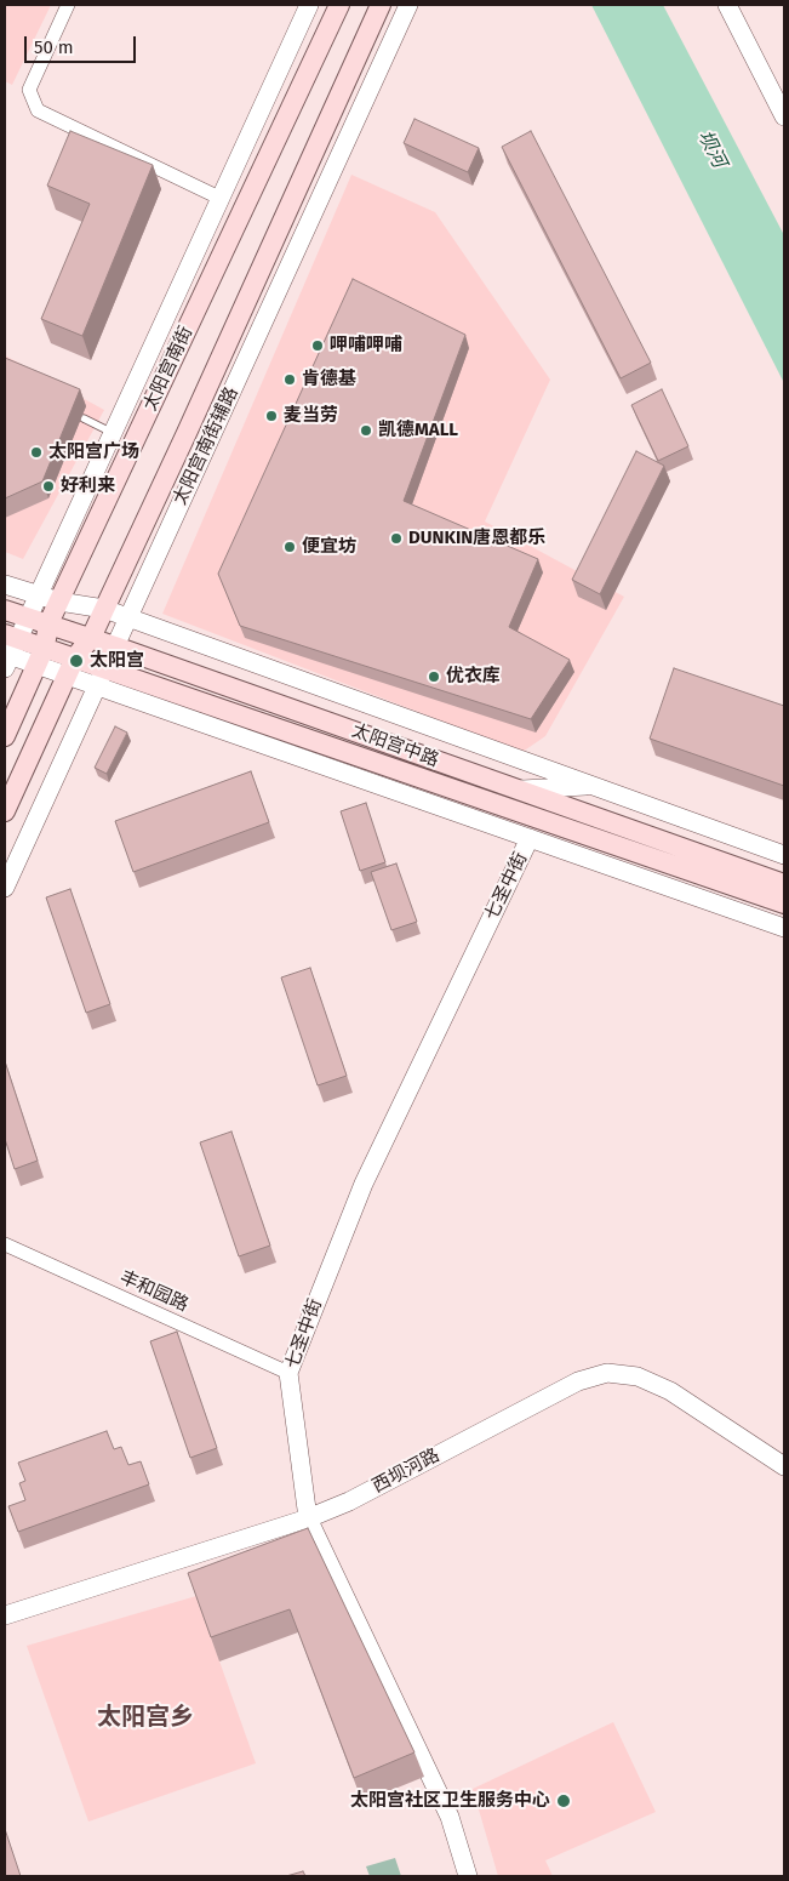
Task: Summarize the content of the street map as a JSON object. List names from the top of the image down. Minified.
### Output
{"streets":{"main road":["太阳宫南街","太阳宫中路"],"street":["太阳宫南街辅路","七圣中街","丰和园路","西坝河路"]},"crossings":[["太阳宫南街","太阳宫中路"],["太阳宫南街辅路","太阳宫中路"],["太阳宫中路","七圣中街"],["七圣中街","丰和园路"],["七圣中街","西坝河路"]],"districts":["太阳宫乡"],"water":["坝河"],"places":["呷哺呷哺","肯德基","麦当劳","凯德MALL","太阳宫广场","好利来","DUNKIN唐恩都乐","便宜坊","太阳宫","优衣库","太阳宫社区卫生服务中心"],"scale_bar":"50 m"}
